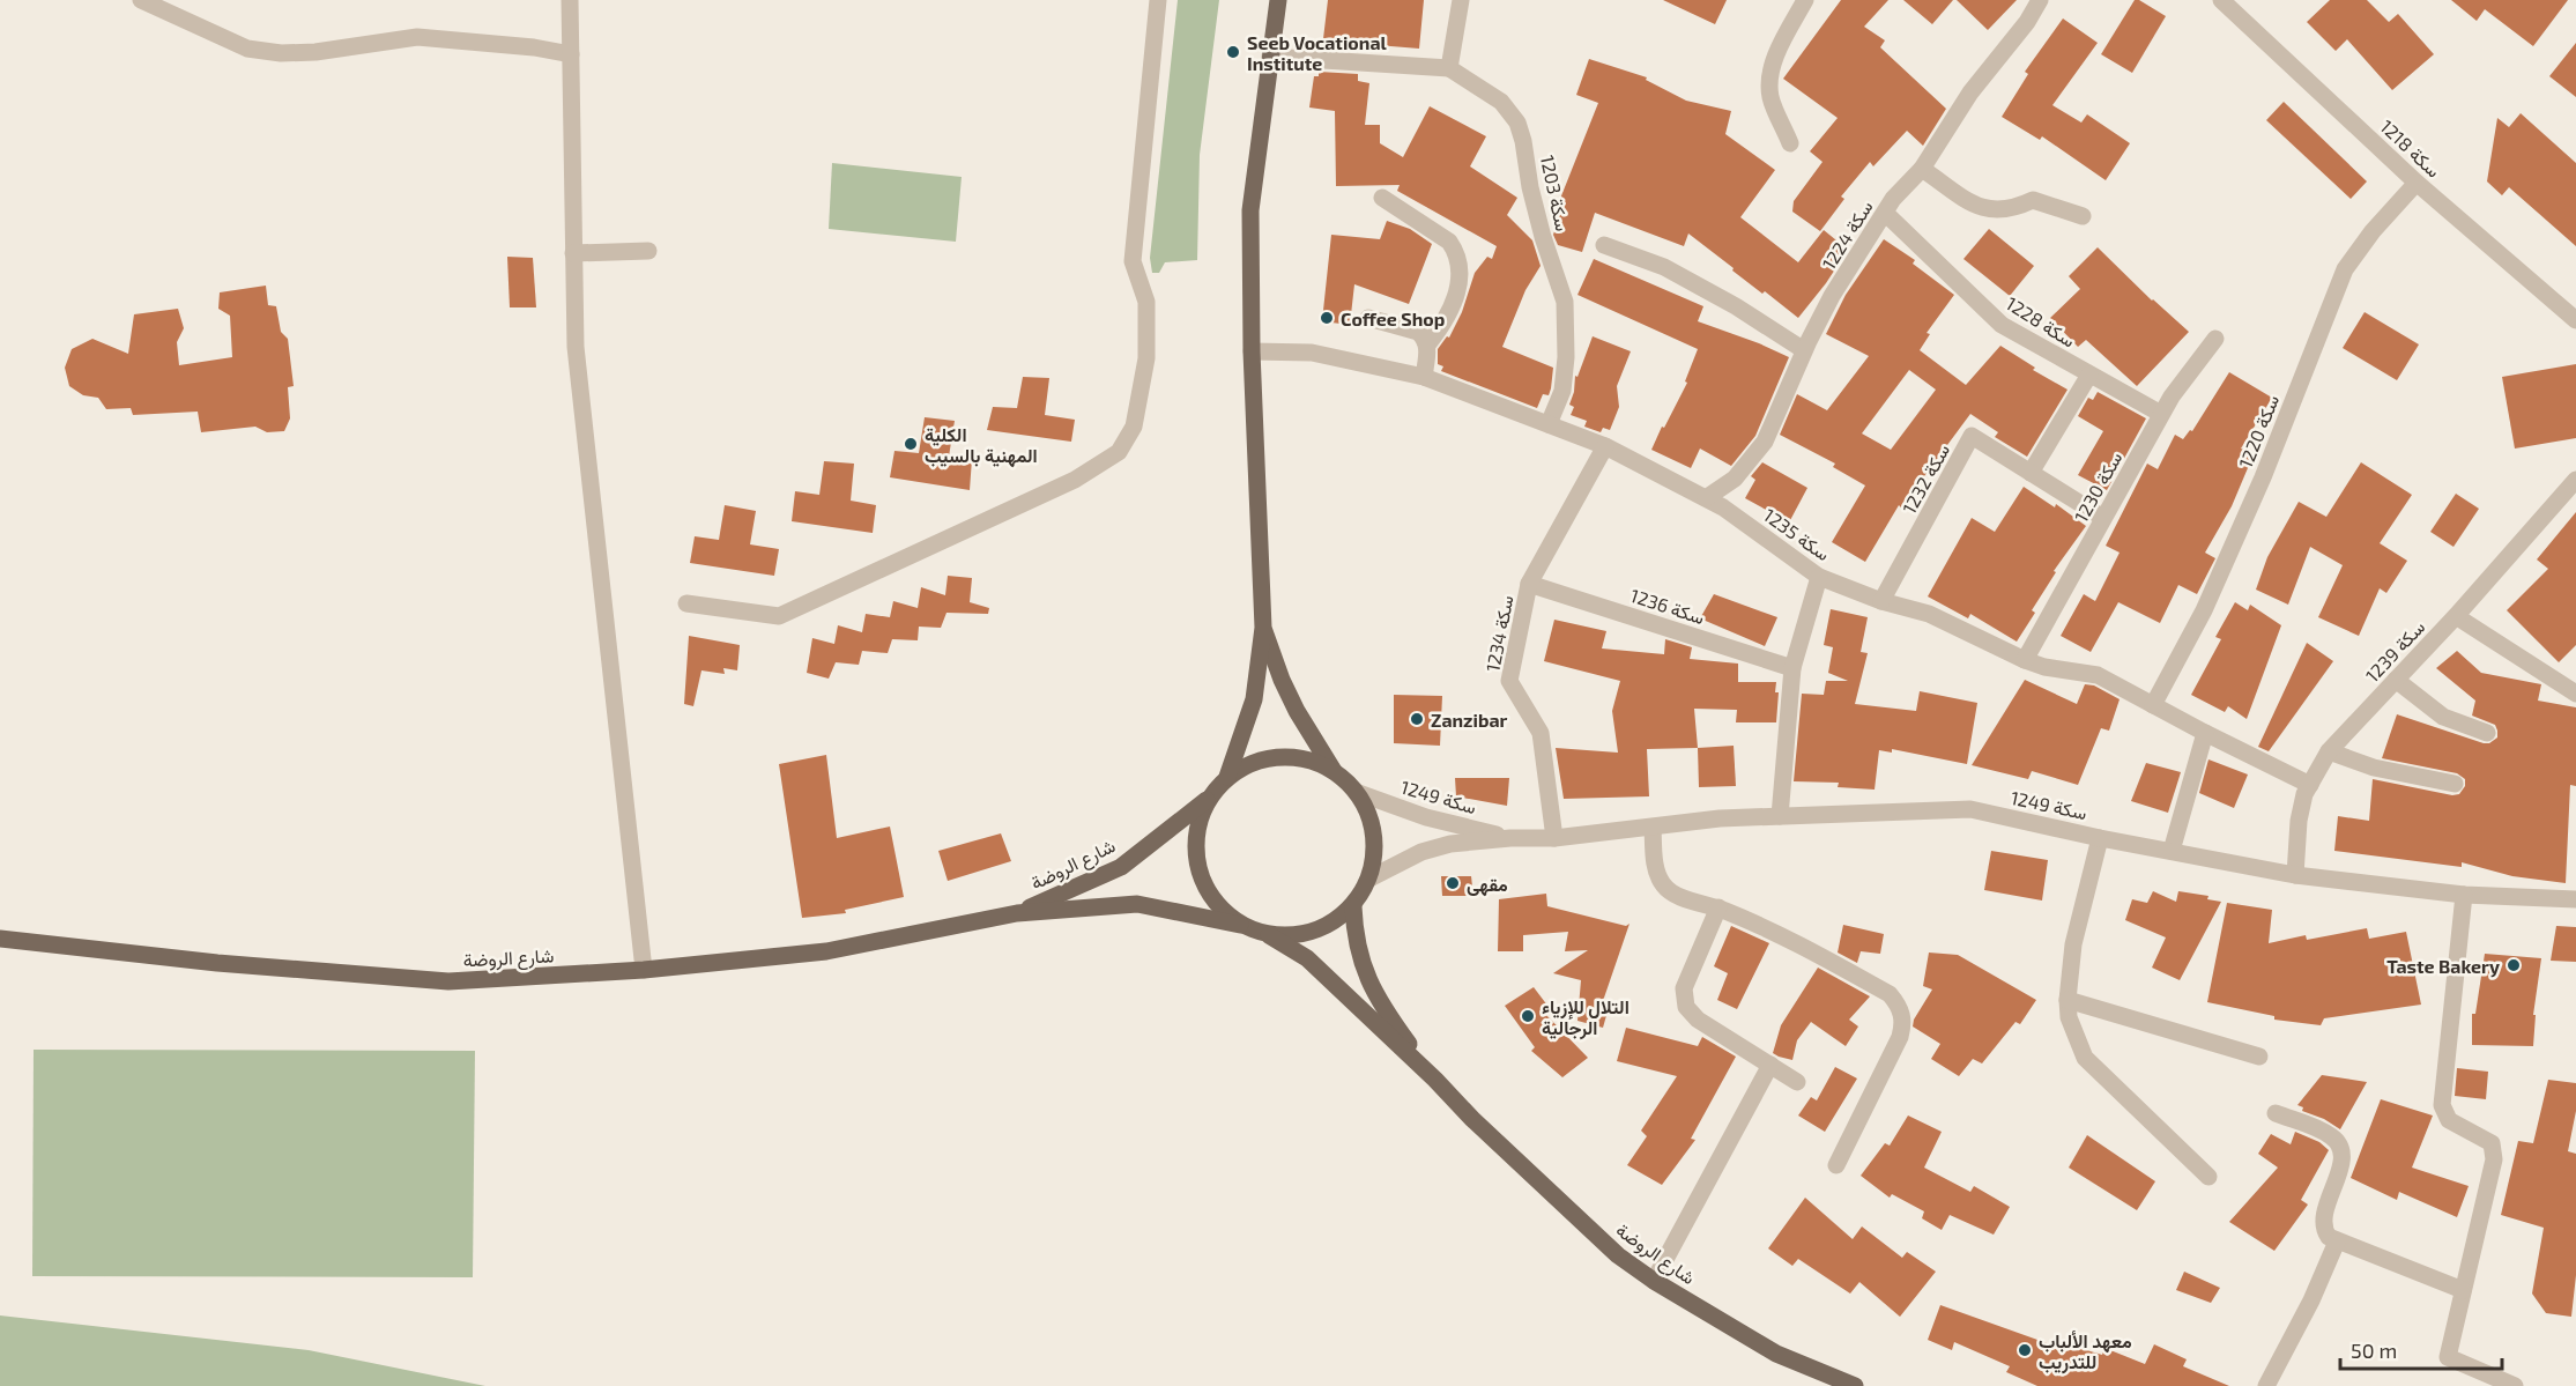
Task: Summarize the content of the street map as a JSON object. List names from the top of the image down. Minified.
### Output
{"streets":{"main road":["شارع الروضة"],"street":["سكة 1218","سكة 1203","سكة 1224","سكة 1228","سكة 1220","سكة 1232","سكة 1230","سكة 1235","سكة 1236","سكة 1234","سكة 1239","سكة 1249"]},"crossings":[["سكة 1218","سكة 1220"],["سكة 1203","سكة 1235"],["سكة 1224","سكة 1228"],["سكة 1224","سكة 1235"],["سكة 1228","سكة 1230"],["سكة 1220","سكة 1235"],["سكة 1232","سكة 1230"],["سكة 1232","سكة 1235"],["سكة 1230","سكة 1235"],["سكة 1235","سكة 1234"],["سكة 1235","سكة 1239"],["سكة 1236","سكة 1234"],["سكة 1234","سكة 1249"],["سكة 1239","سكة 1249"],["سكة 1249","شارع الروضة"]],"places":["Seeb Vocational Institute","Coffee Shop","الكلية المهنية بالسيب","Zanzibar","مقهى","Taste Bakery","التلال للإزياء الرجالية","معهد الألباب للتدريب"],"scale_bar":"50 m"}
